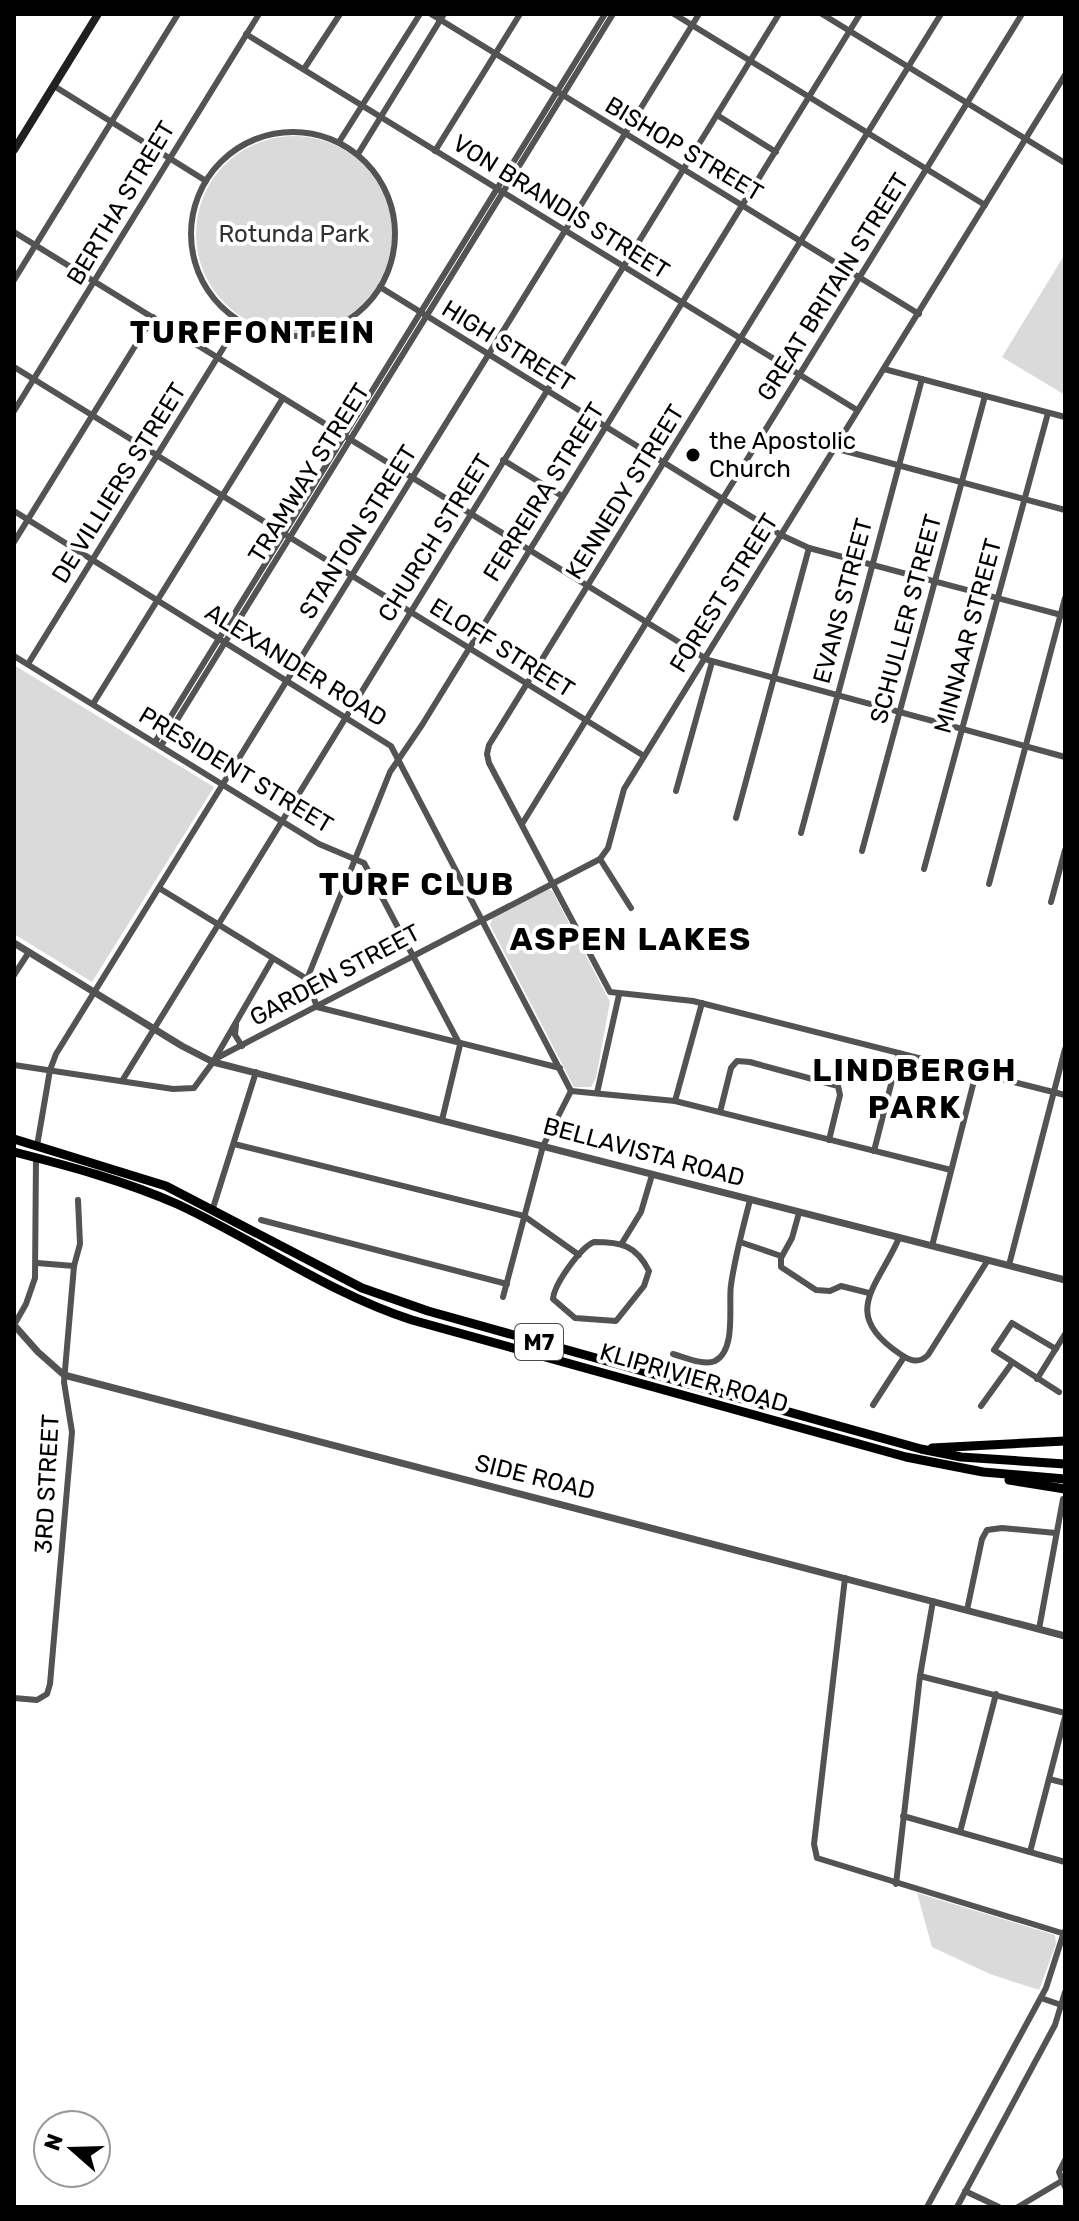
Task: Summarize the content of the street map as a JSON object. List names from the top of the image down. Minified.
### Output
{"streets":{"main road":["M7","KLIPRIVIER ROAD"],"street":["BISHOP STREET","BERTHA STREET","VON BRANDIS STREET","GREAT BRITAIN STREET","HIGH STREET","TRAMWAY STREET","DE VILLIERS STREET","FERREIRA STREET","KENNEDY STREET","STANTON STREET","CHURCH STREET","FOREST STREET","EVANS STREET","SCHULLER STREET","MINNAAR STREET","ELOFF STREET","ALEXANDER ROAD","PRESIDENT STREET","GARDEN STREET","BELLAVISTA ROAD","SIDE ROAD","3RD STREET"]},"crossings":[["BISHOP STREET","GREAT BRITAIN STREET"],["BISHOP STREET","TRAMWAY STREET"],["BISHOP STREET","FERREIRA STREET"],["BISHOP STREET","KENNEDY STREET"],["BISHOP STREET","STANTON STREET"],["BISHOP STREET","CHURCH STREET"],["BISHOP STREET","FOREST STREET"],["BERTHA STREET","VON BRANDIS STREET"],["BERTHA STREET","ELOFF STREET"],["VON BRANDIS STREET","GREAT BRITAIN STREET"],["VON BRANDIS STREET","TRAMWAY STREET"],["VON BRANDIS STREET","FERREIRA STREET"],["VON BRANDIS STREET","KENNEDY STREET"],["VON BRANDIS STREET","STANTON STREET"],["VON BRANDIS STREET","CHURCH STREET"],["VON BRANDIS STREET","FOREST STREET"],["GREAT BRITAIN STREET","HIGH STREET"],["GREAT BRITAIN STREET","KENNEDY STREET"],["GREAT BRITAIN STREET","ELOFF STREET"],["HIGH STREET","TRAMWAY STREET"],["HIGH STREET","DE VILLIERS STREET"],["HIGH STREET","FERREIRA STREET"],["HIGH STREET","KENNEDY STREET"],["HIGH STREET","STANTON STREET"],["HIGH STREET","CHURCH STREET"],["HIGH STREET","FOREST STREET"],["HIGH STREET","EVANS STREET"],["HIGH STREET","SCHULLER STREET"],["HIGH STREET","MINNAAR STREET"],["TRAMWAY STREET","ELOFF STREET"],["TRAMWAY STREET","ALEXANDER ROAD"],["TRAMWAY STREET","PRESIDENT STREET"],["DE VILLIERS STREET","ELOFF STREET"],["DE VILLIERS STREET","ALEXANDER ROAD"],["DE VILLIERS STREET","PRESIDENT STREET"],["FERREIRA STREET","ELOFF STREET"],["FERREIRA STREET","ALEXANDER ROAD"],["FERREIRA STREET","PRESIDENT STREET"],["KENNEDY STREET","ELOFF STREET"],["KENNEDY STREET","GARDEN STREET"],["STANTON STREET","ELOFF STREET"],["STANTON STREET","ALEXANDER ROAD"],["STANTON STREET","PRESIDENT STREET"],["STANTON STREET","KLIPRIVIER ROAD"],["STANTON STREET","SIDE ROAD"],["CHURCH STREET","ELOFF STREET"],["CHURCH STREET","ALEXANDER ROAD"],["CHURCH STREET","PRESIDENT STREET"],["FOREST STREET","ELOFF STREET"],["FOREST STREET","GARDEN STREET"],["ALEXANDER ROAD","GARDEN STREET"],["GARDEN STREET","BELLAVISTA ROAD"],["SIDE ROAD","3RD STREET"]],"districts":["TURFFONTEIN","TURF CLUB","ASPEN LAKES","LINDBERGH PARK"],"parks":["Rotunda Park"],"places":["the Apostolic Church"],"north":"left"}
